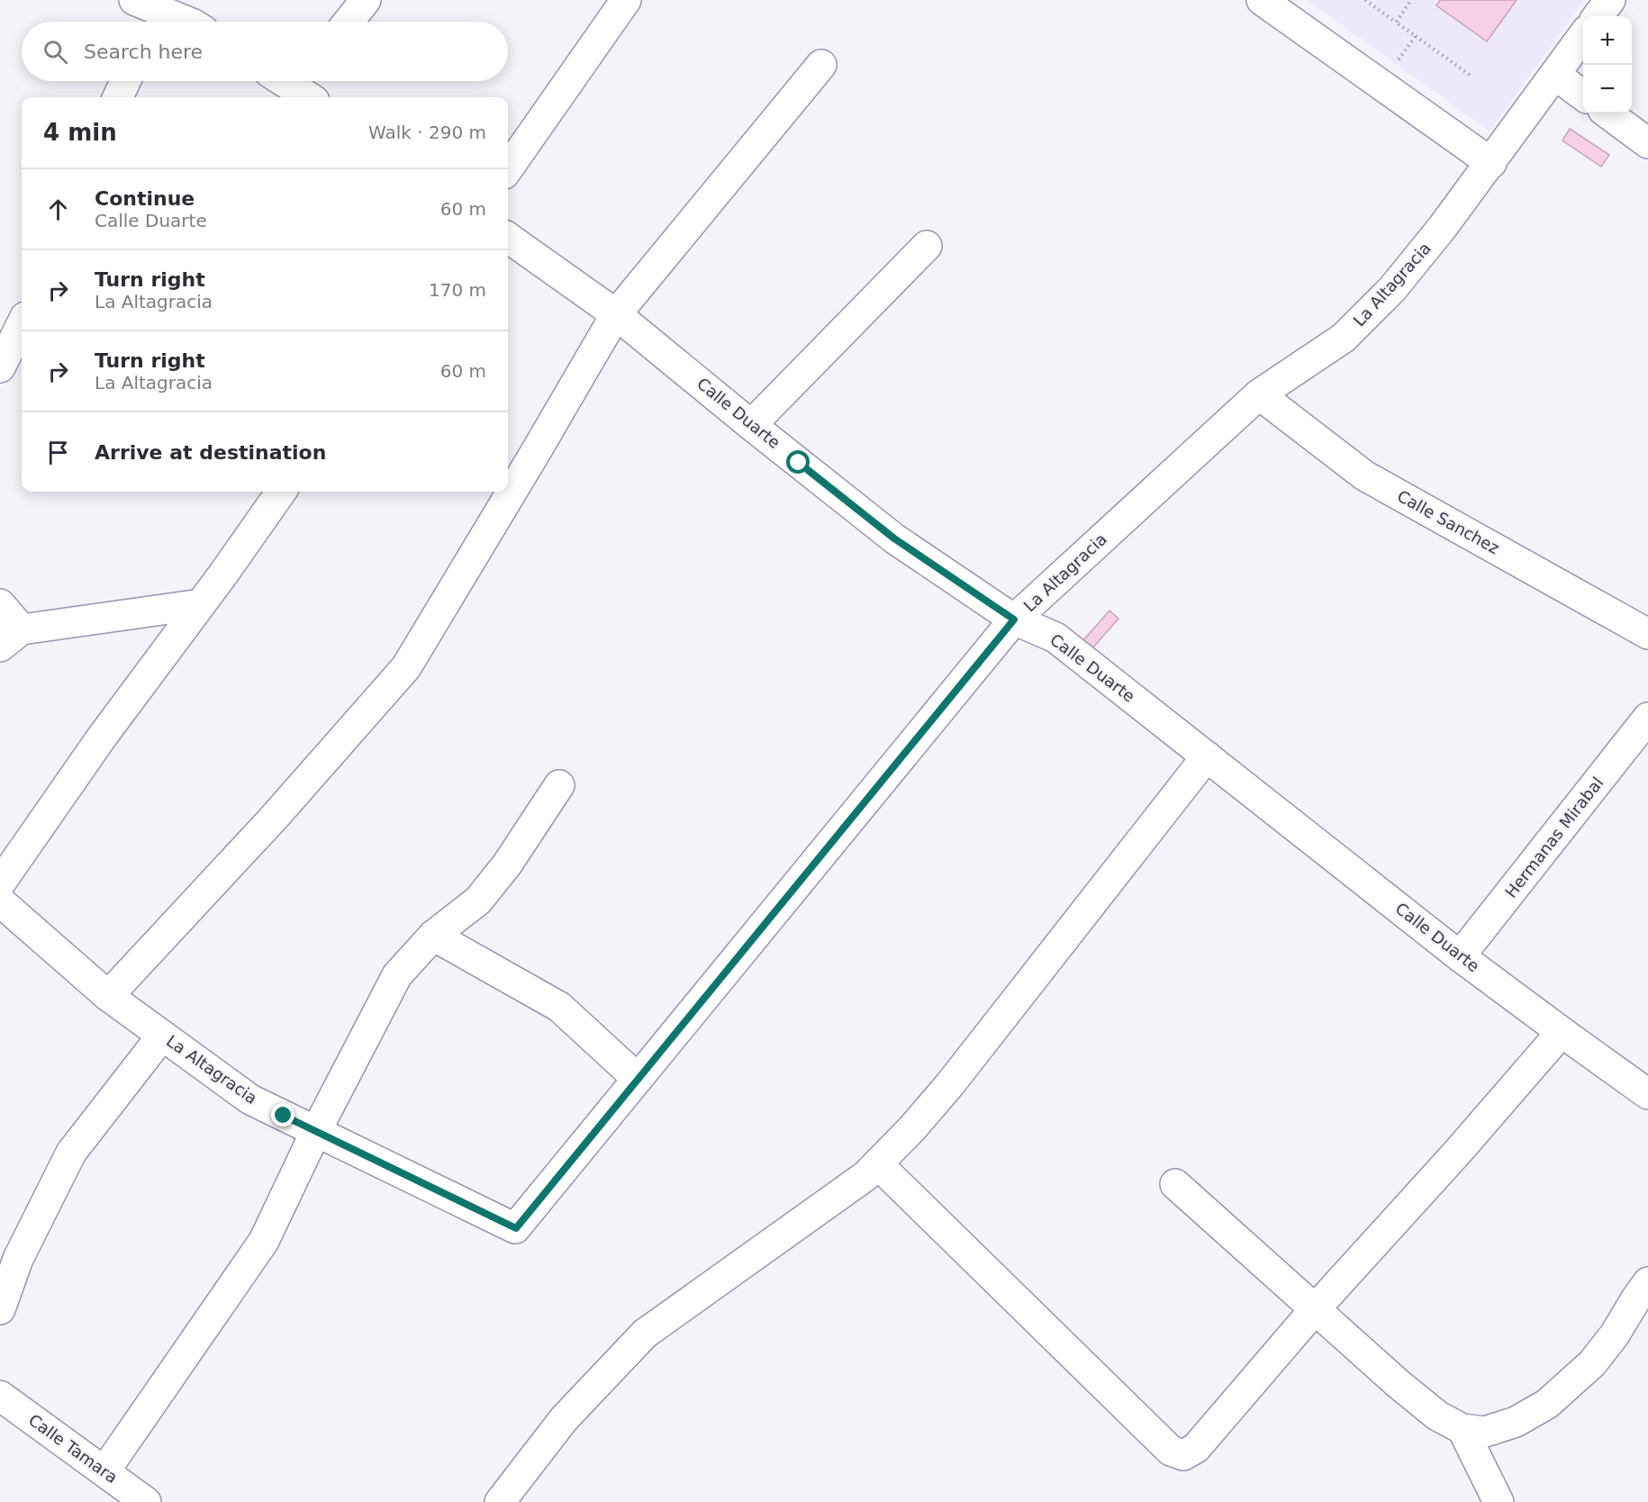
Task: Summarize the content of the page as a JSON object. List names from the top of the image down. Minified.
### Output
{"streets":{"street":["La Altagracia","Calle Duarte","Calle Sanchez","Hermanas Mirabal","Calle Tamara"]},"crossings":[["La Altagracia","Calle Duarte"],["La Altagracia","Calle Sanchez"],["Calle Duarte","Hermanas Mirabal"]],"page":{"map_buttons":["+","−"],"search":"Search here","heading":["4 min","Walk · 290 m"],"list":[["Continue","Calle Duarte","60 m"],["Turn right","La Altagracia","170 m"],["Turn right","La Altagracia","60 m"],"Arrive at destination"]}}
